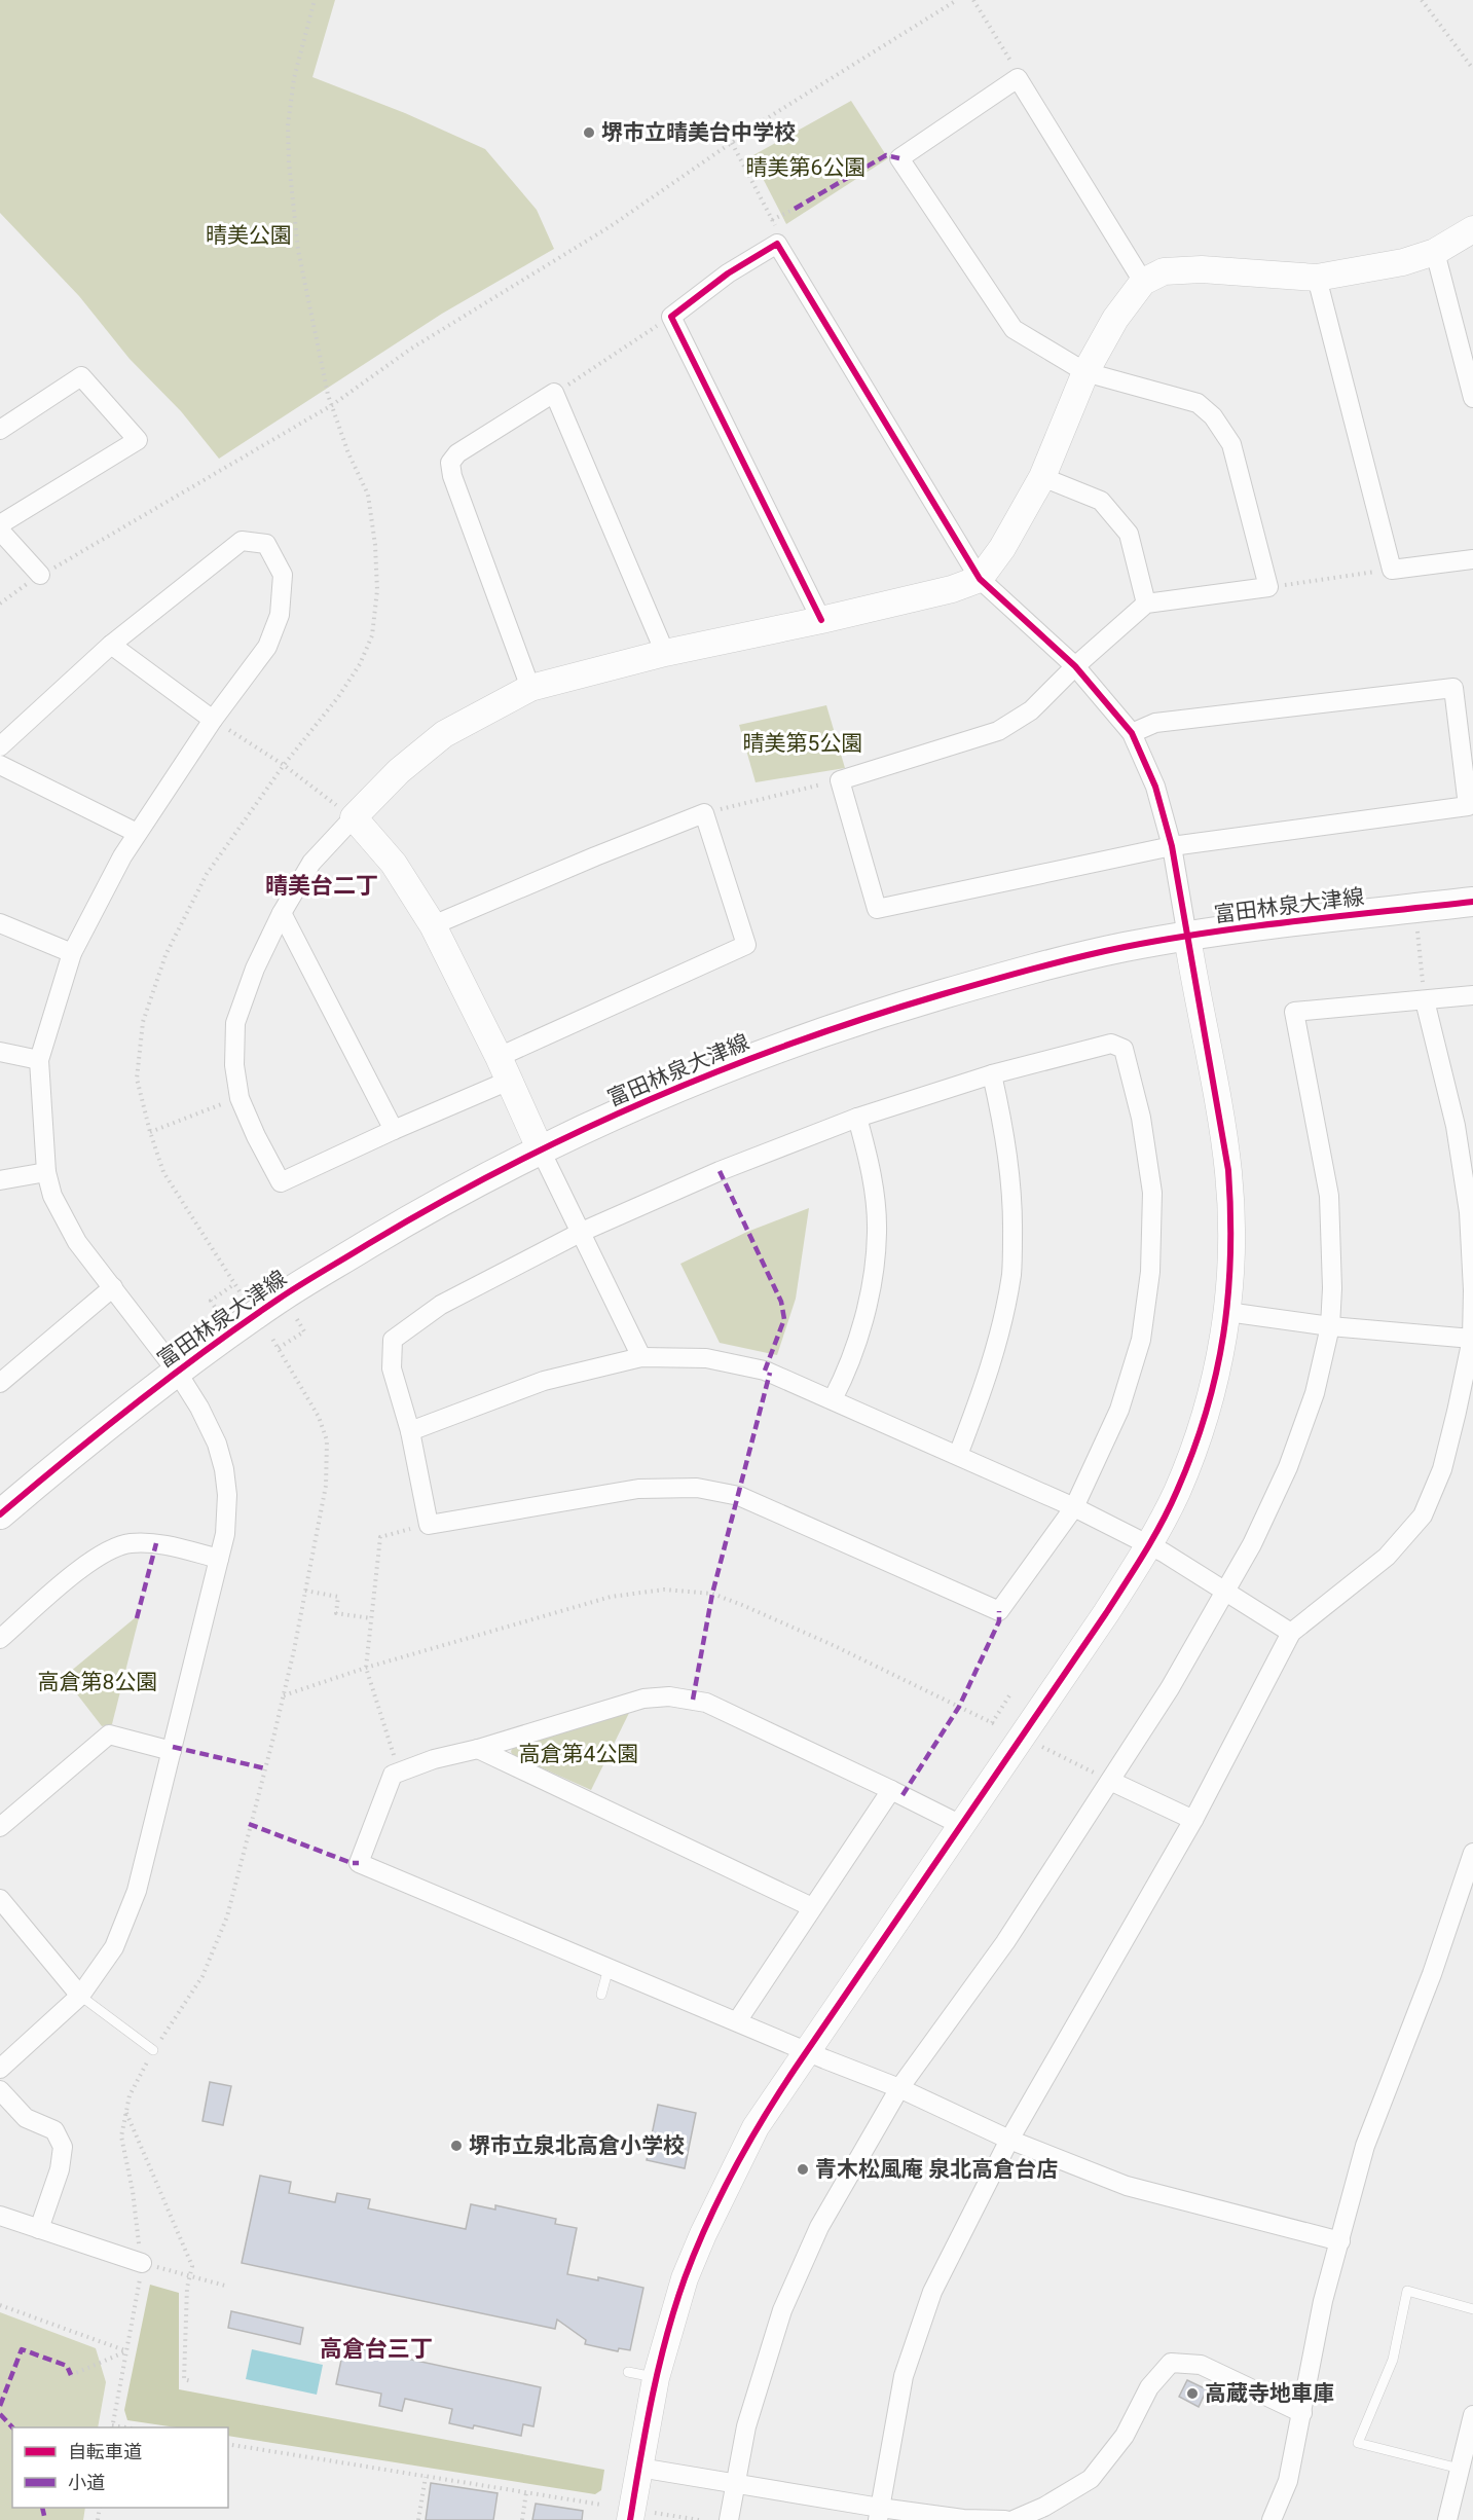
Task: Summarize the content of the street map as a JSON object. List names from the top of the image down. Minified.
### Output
{"streets":{"main road":["富田林泉大津線"]},"districts":["晴美台二丁","高倉台三丁"],"parks":["晴美第6公園","晴美公園","晴美第5公園","高倉第8公園","高倉第4公園"],"places":["堺市立晴美台中学校","堺市立泉北高倉小学校","青木松風庵 泉北高倉台店","高蔵寺地車庫"],"legend":["自転車道","小道"]}
